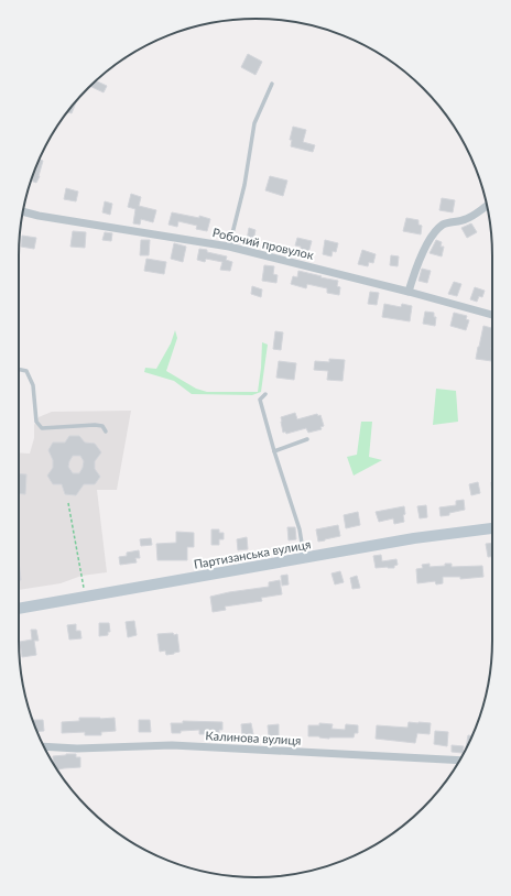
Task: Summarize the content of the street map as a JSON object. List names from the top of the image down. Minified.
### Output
{"streets":{"main road":["Партизанська вулиця"],"street":["Робочий провулок","Калинова вулиця"]}}
